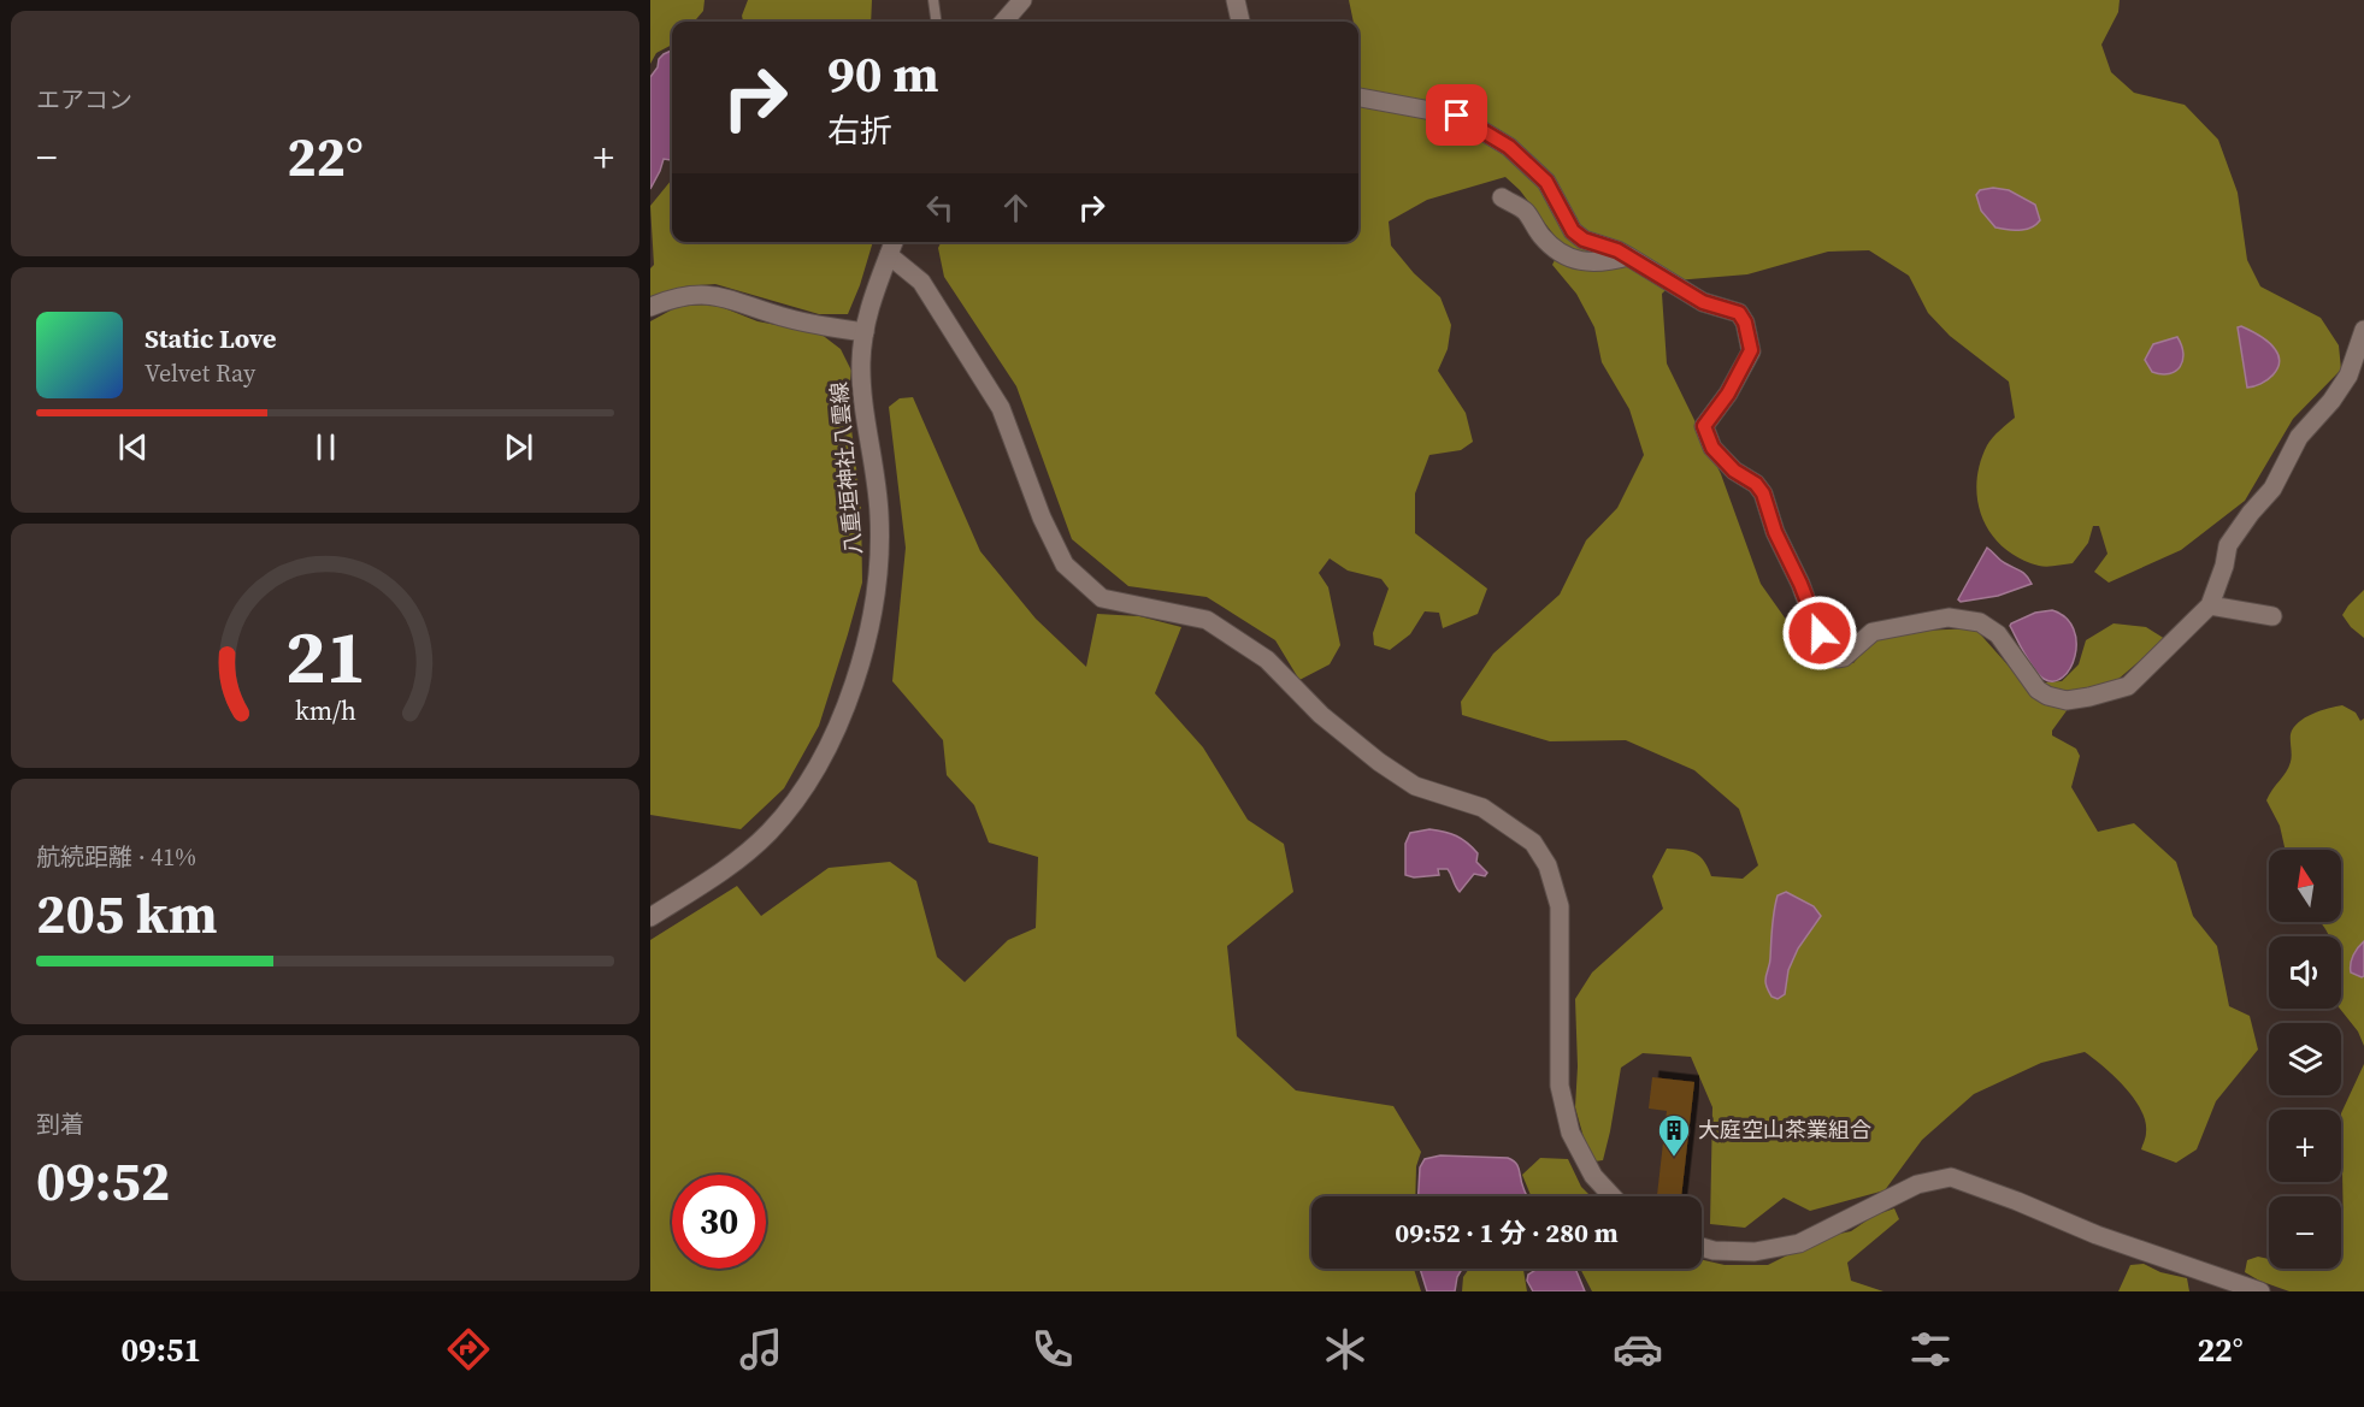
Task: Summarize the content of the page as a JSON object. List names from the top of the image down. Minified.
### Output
{"streets":{"street":["八重垣神社八雲線"]},"places":{"building":["大庭空山茶業組合"]},"north":"top","page":{"tile":["エアコン",["航続距離 · 41%","205 km"],["到着","09:52"]],"turn":["90 m","右折"],"heat":["−","22°","+"],"song":["Static Love","Velvet Ray"],"map_buttons":["+","−"],"limit":"30","trip":"09:52 · 1 分 · 280 m","tabs":["09:51","22°"],"gauge":["21","km/h"]}}
